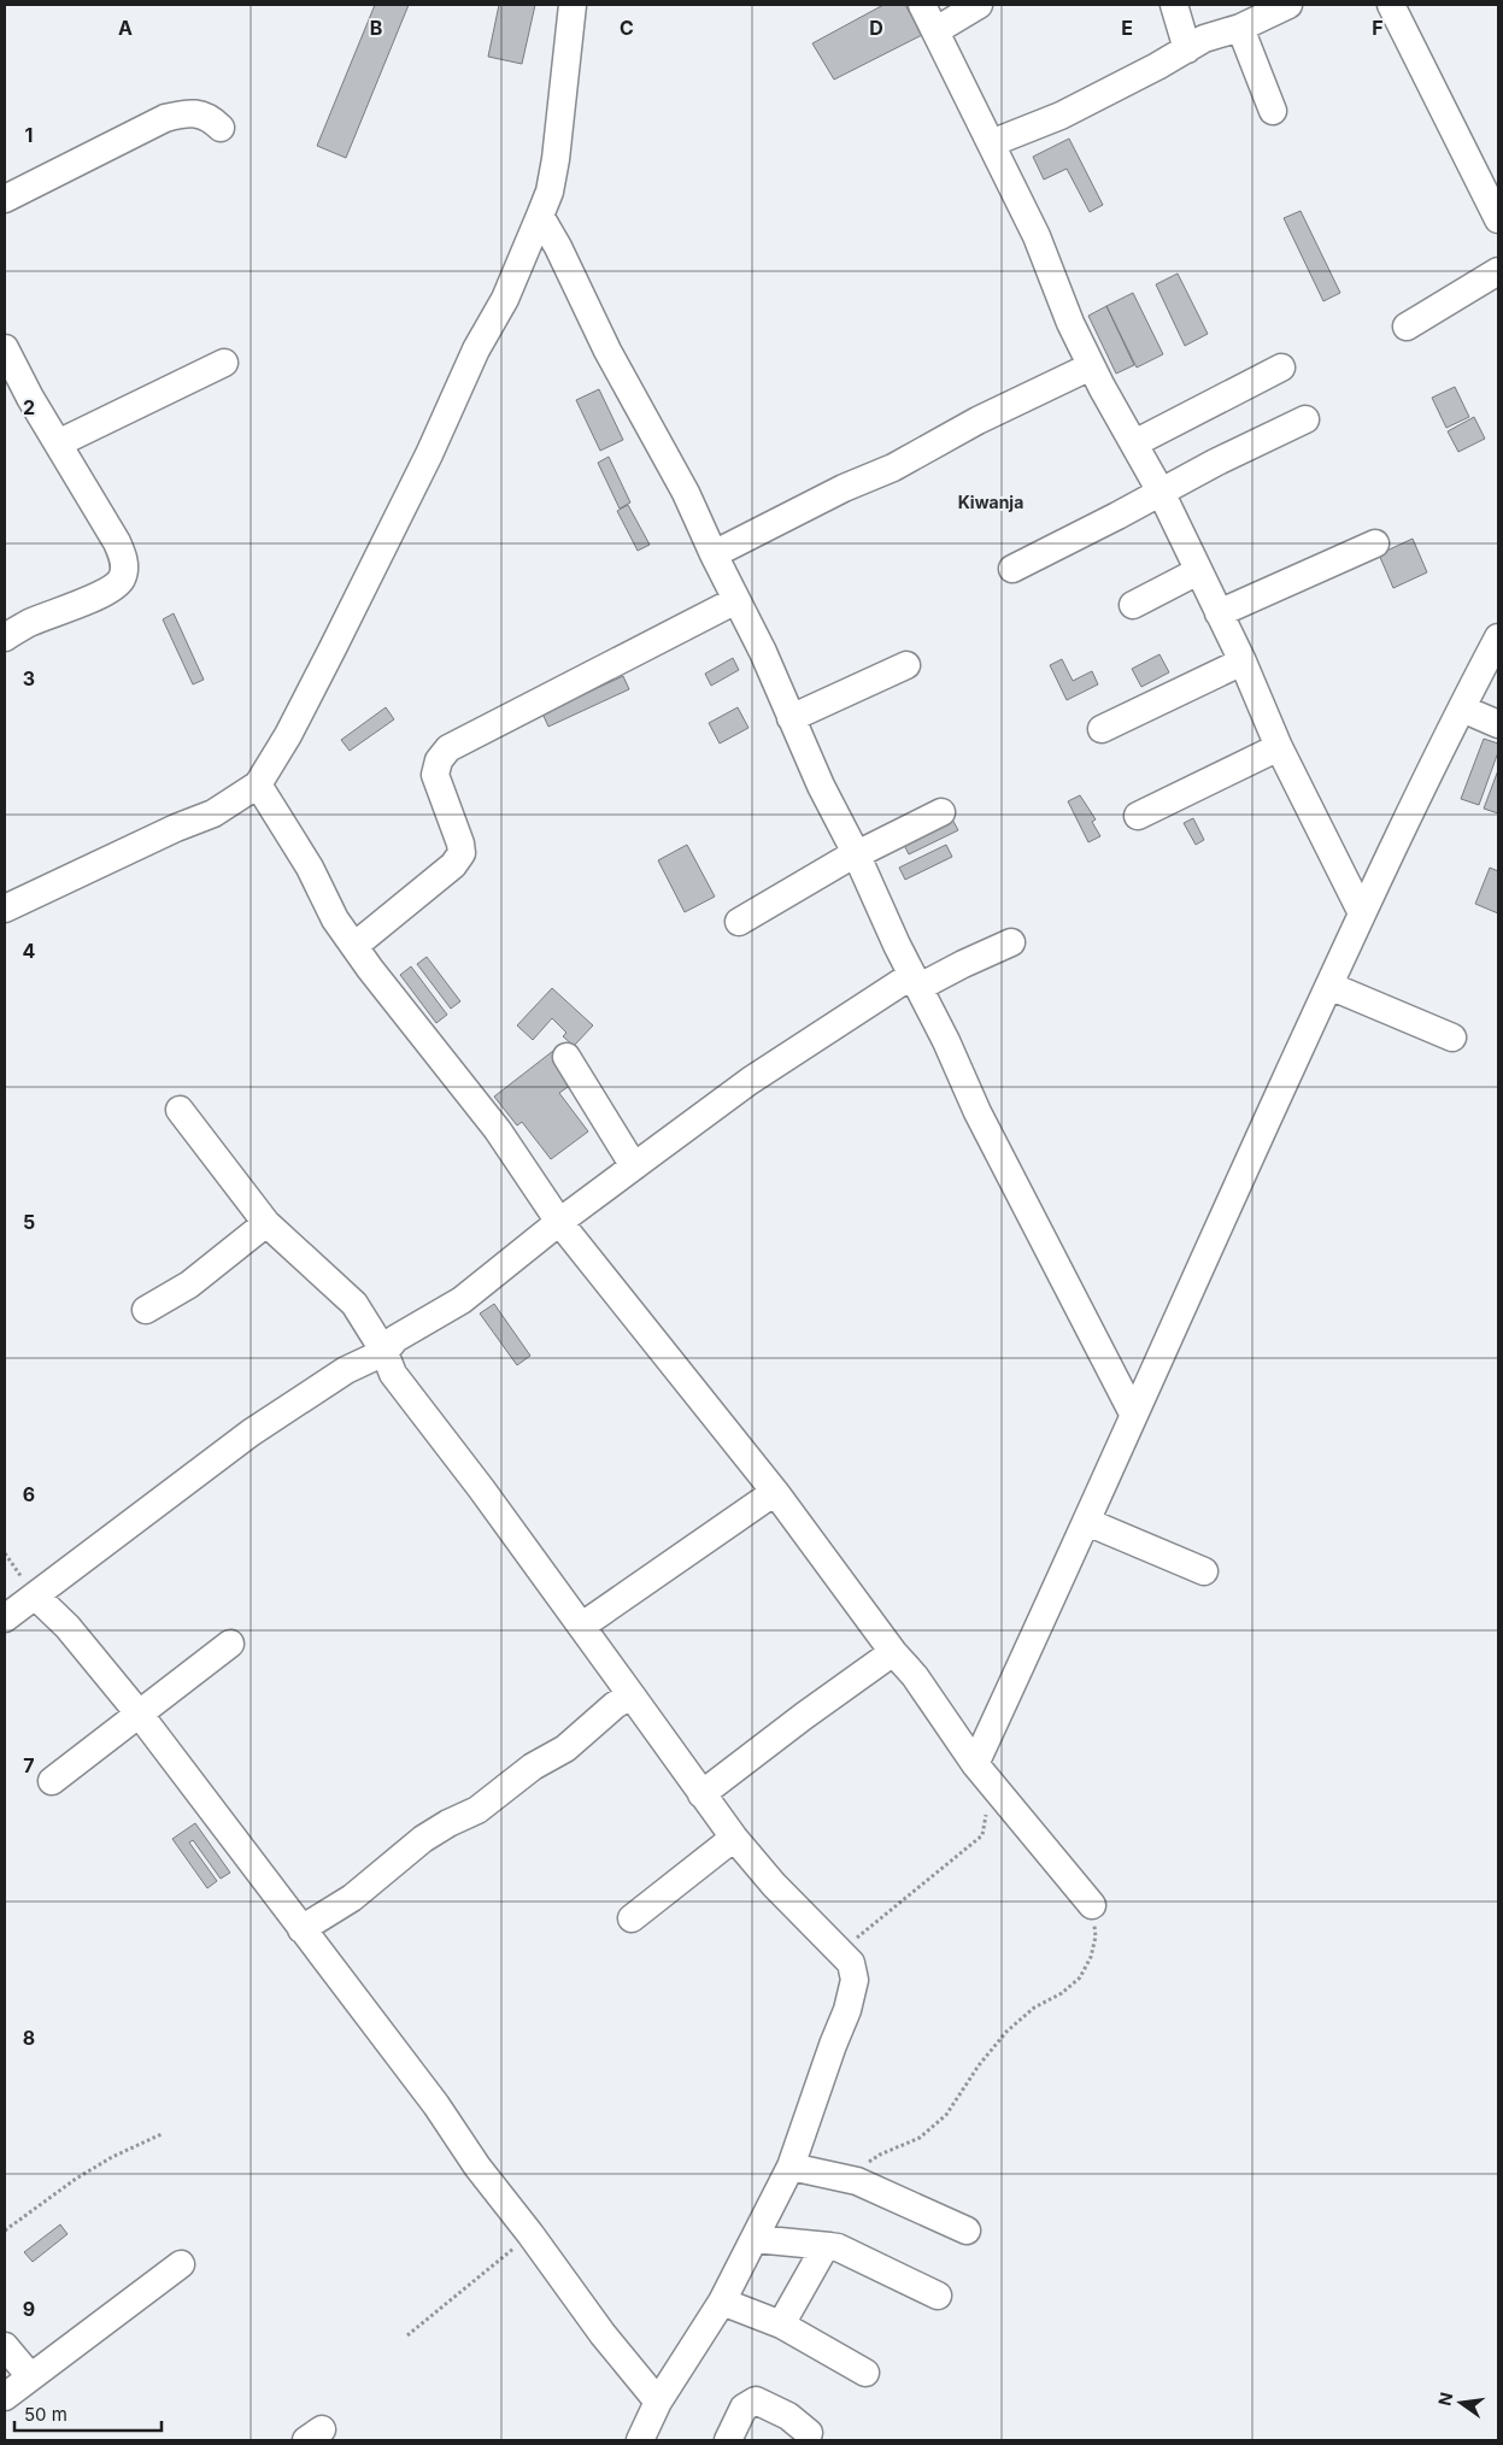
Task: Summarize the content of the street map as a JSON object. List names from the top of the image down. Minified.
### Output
{"districts":["Kiwanja"],"scale_bar":"50 m","north":"left","grid":{"columns":["A","B","C","D","E","F"],"rows":["1","2","3","4","5","6","7","8","9"]}}
